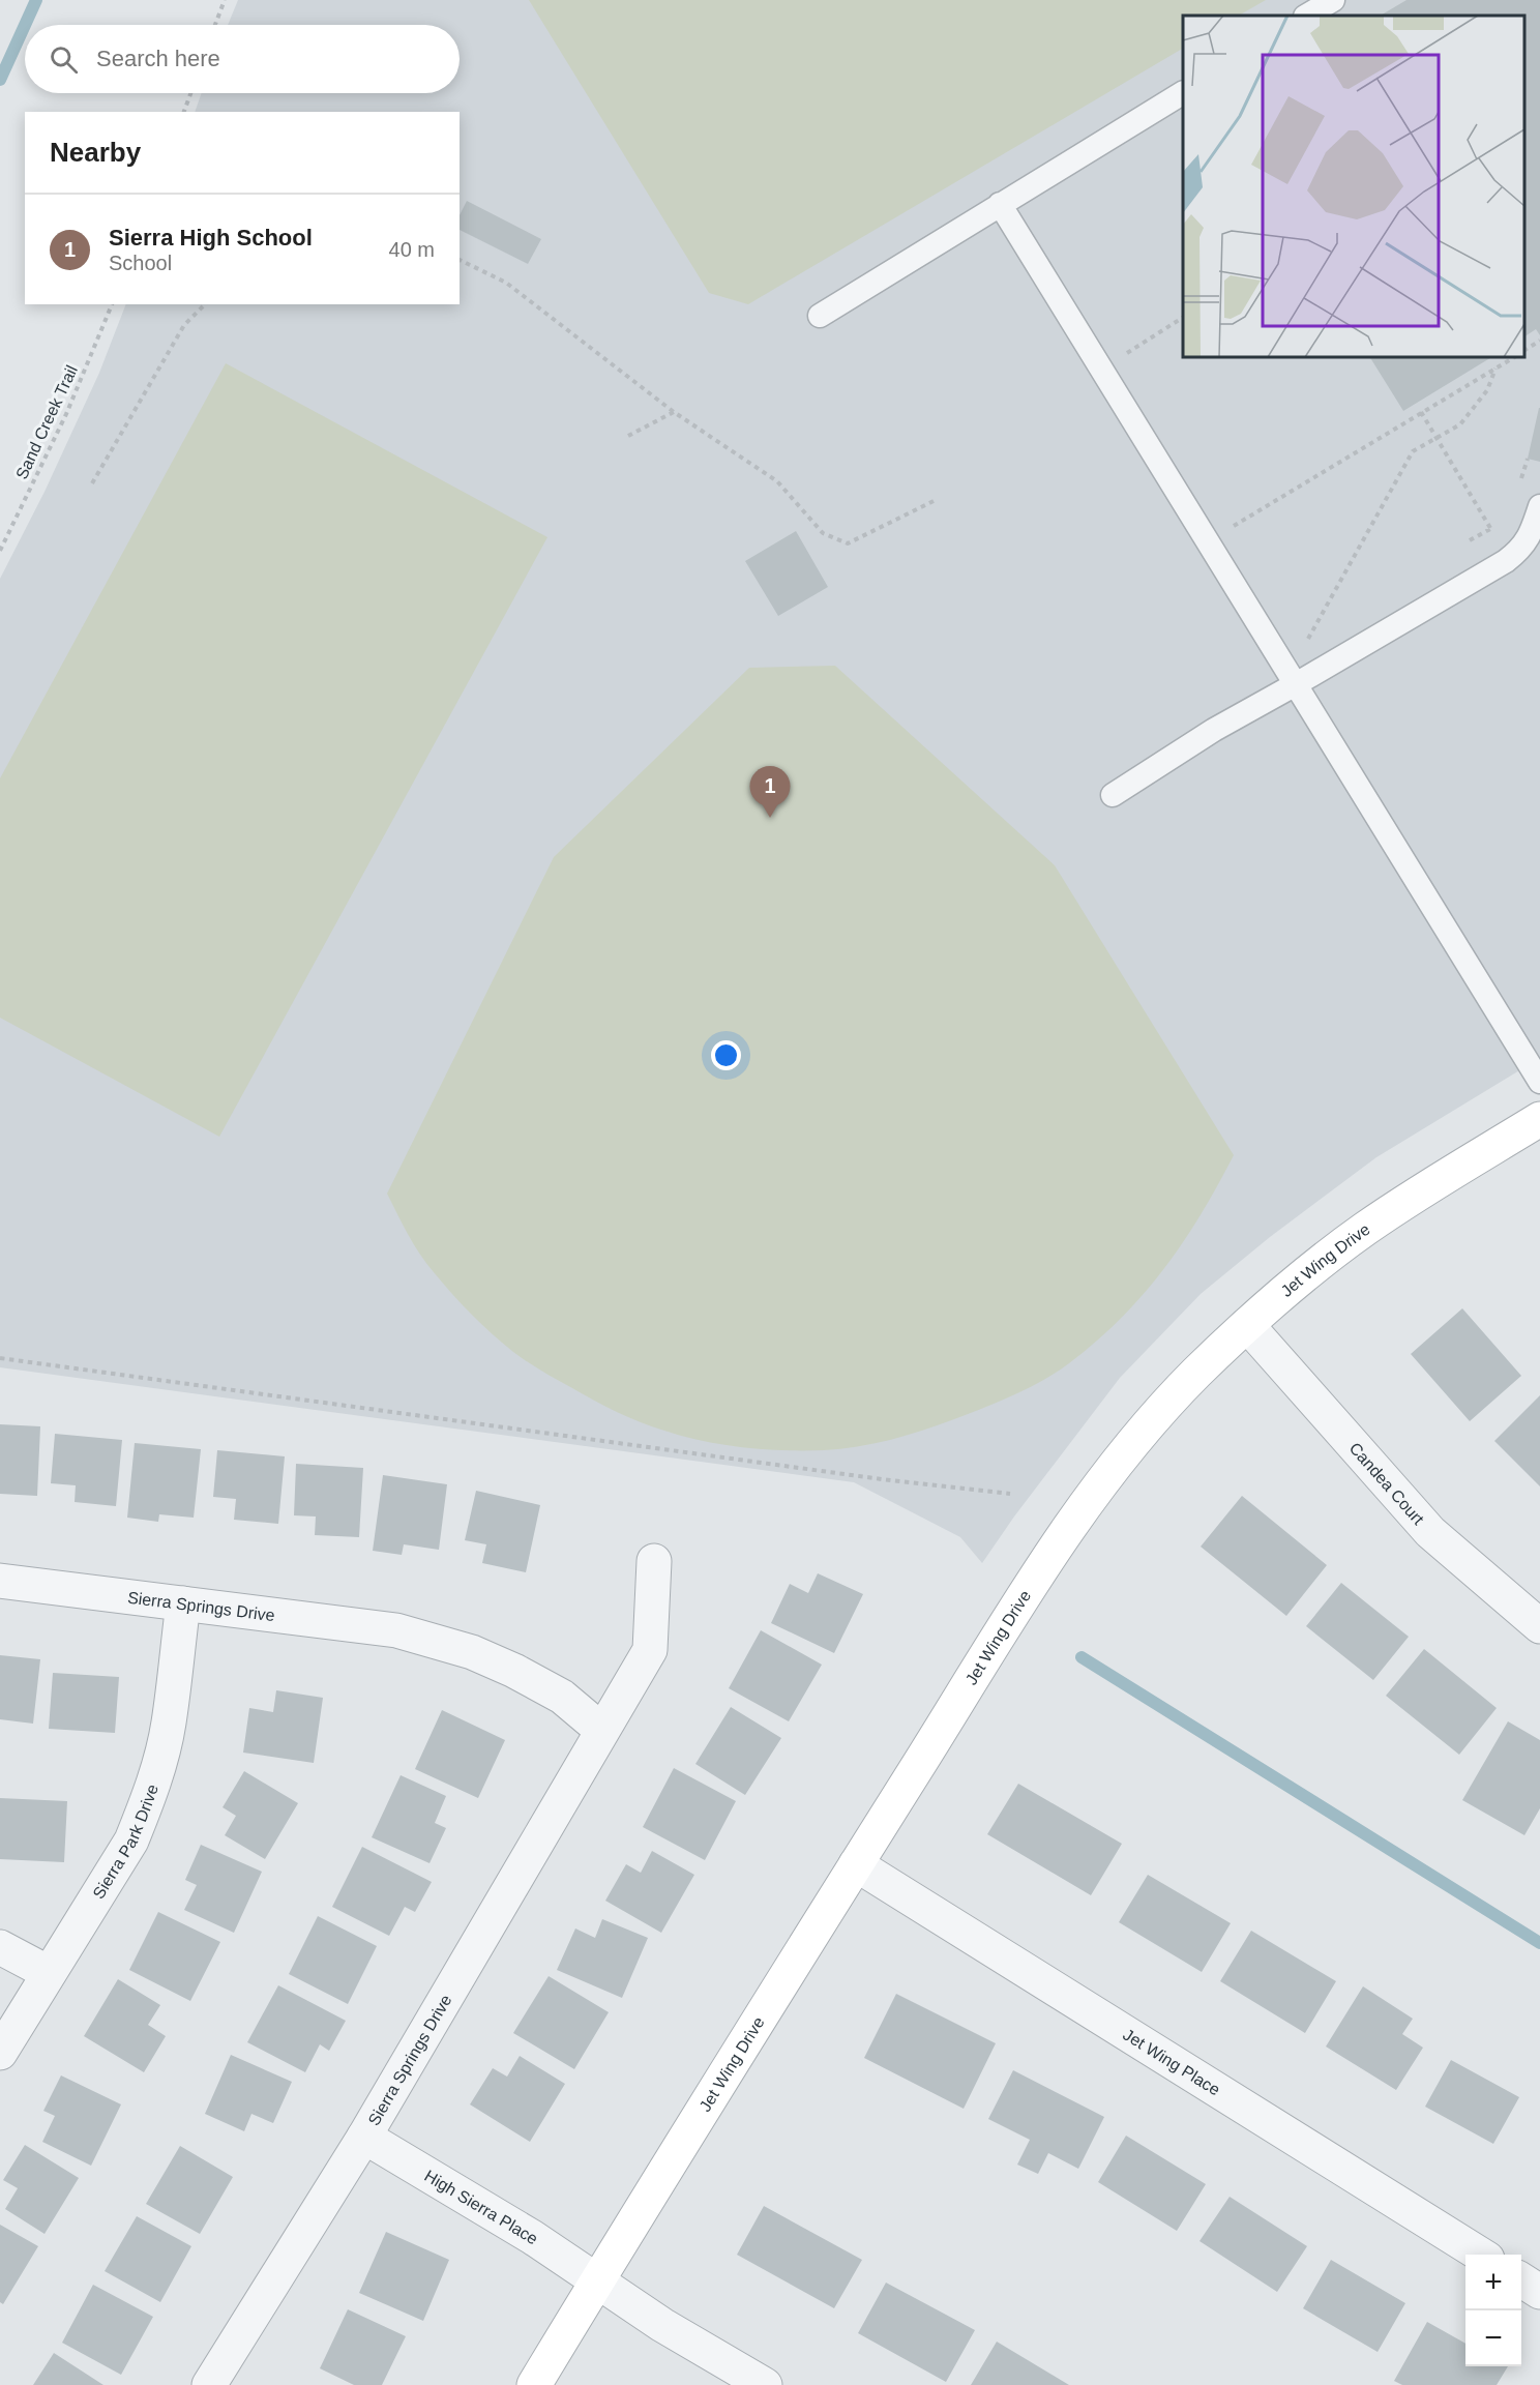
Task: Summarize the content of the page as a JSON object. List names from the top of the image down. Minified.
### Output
{"streets":{"main road":["Jet Wing Drive"],"street":["Candea Court","Sierra Springs Drive","Sierra Park Drive","Jet Wing Place","High Sierra Place"],"path":["Sand Creek Trail"]},"crossings":[["Jet Wing Drive","Candea Court"],["Jet Wing Drive","Jet Wing Place"],["Jet Wing Drive","High Sierra Place"],["Sierra Springs Drive","Sierra Park Drive"],["Sierra Springs Drive","High Sierra Place"]],"page":{"search":"Search here","heading":"Nearby","list":[{"mark":"1","name":"Sierra High School","note":"School","value":"40 m"}],"pins":"1","map_buttons":["+","−"]}}
